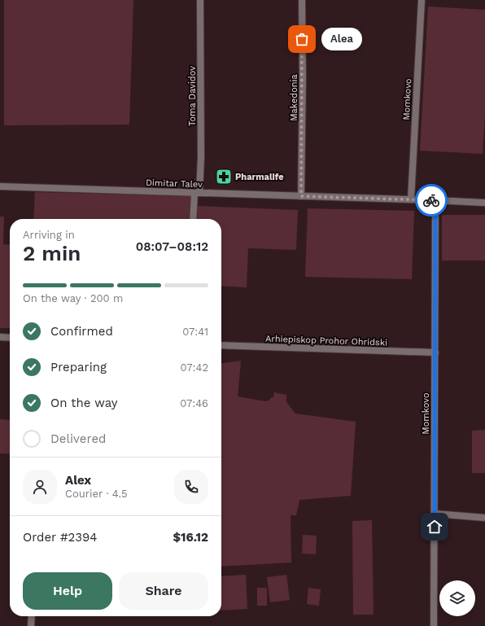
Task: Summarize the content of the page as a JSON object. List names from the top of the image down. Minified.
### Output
{"streets":{"street":["Toma Davidov","Makedonia","Momkovo","Dimitar Talev","Arhiepiskop Prohor Ohridski"]},"crossings":[["Toma Davidov","Dimitar Talev"],["Makedonia","Dimitar Talev"],["Momkovo","Dimitar Talev"],["Momkovo","Arhiepiskop Prohor Ohridski"]],"places":{"other":["Alea"],"pharmacy":["Pharmalife"]},"page":{"bubble":"Alea","heading":["2 min","Arriving in","08:07–08:12"],"panel":["Alex","Courier · 4.5","Order #2394","$16.12"],"bar":"On the way · 200 m","list":[["Confirmed","07:41"],["Preparing","07:42"],["On the way","07:46"],"Delivered"],"buttons":["Help","Share"]}}
